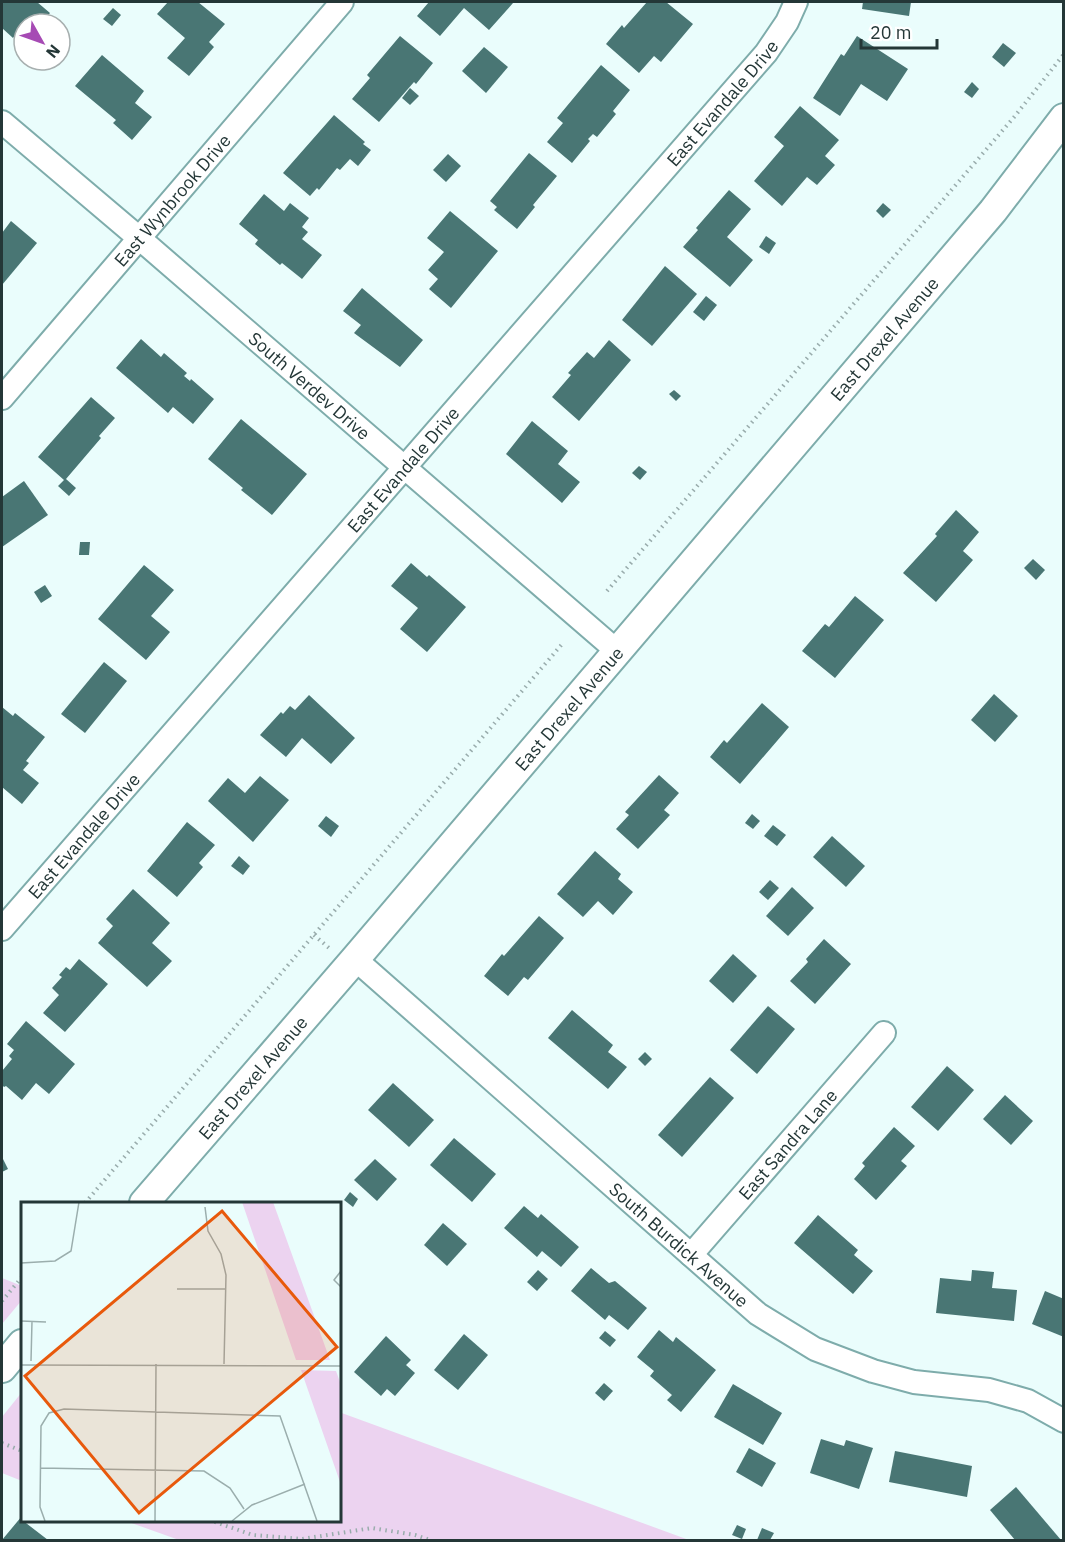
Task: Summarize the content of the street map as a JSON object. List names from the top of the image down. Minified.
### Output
{"streets":{"street":["East Evandale Drive","East Wynbrook Drive","East Drexel Avenue","South Verdev Drive","East Sandra Lane","South Burdick Avenue"]},"crossings":[["East Evandale Drive","South Verdev Drive"],["East Wynbrook Drive","South Verdev Drive"],["East Drexel Avenue","South Verdev Drive"],["East Drexel Avenue","South Burdick Avenue"],["East Sandra Lane","South Burdick Avenue"]],"scale_bar":"20 m","north":"bottom right"}
